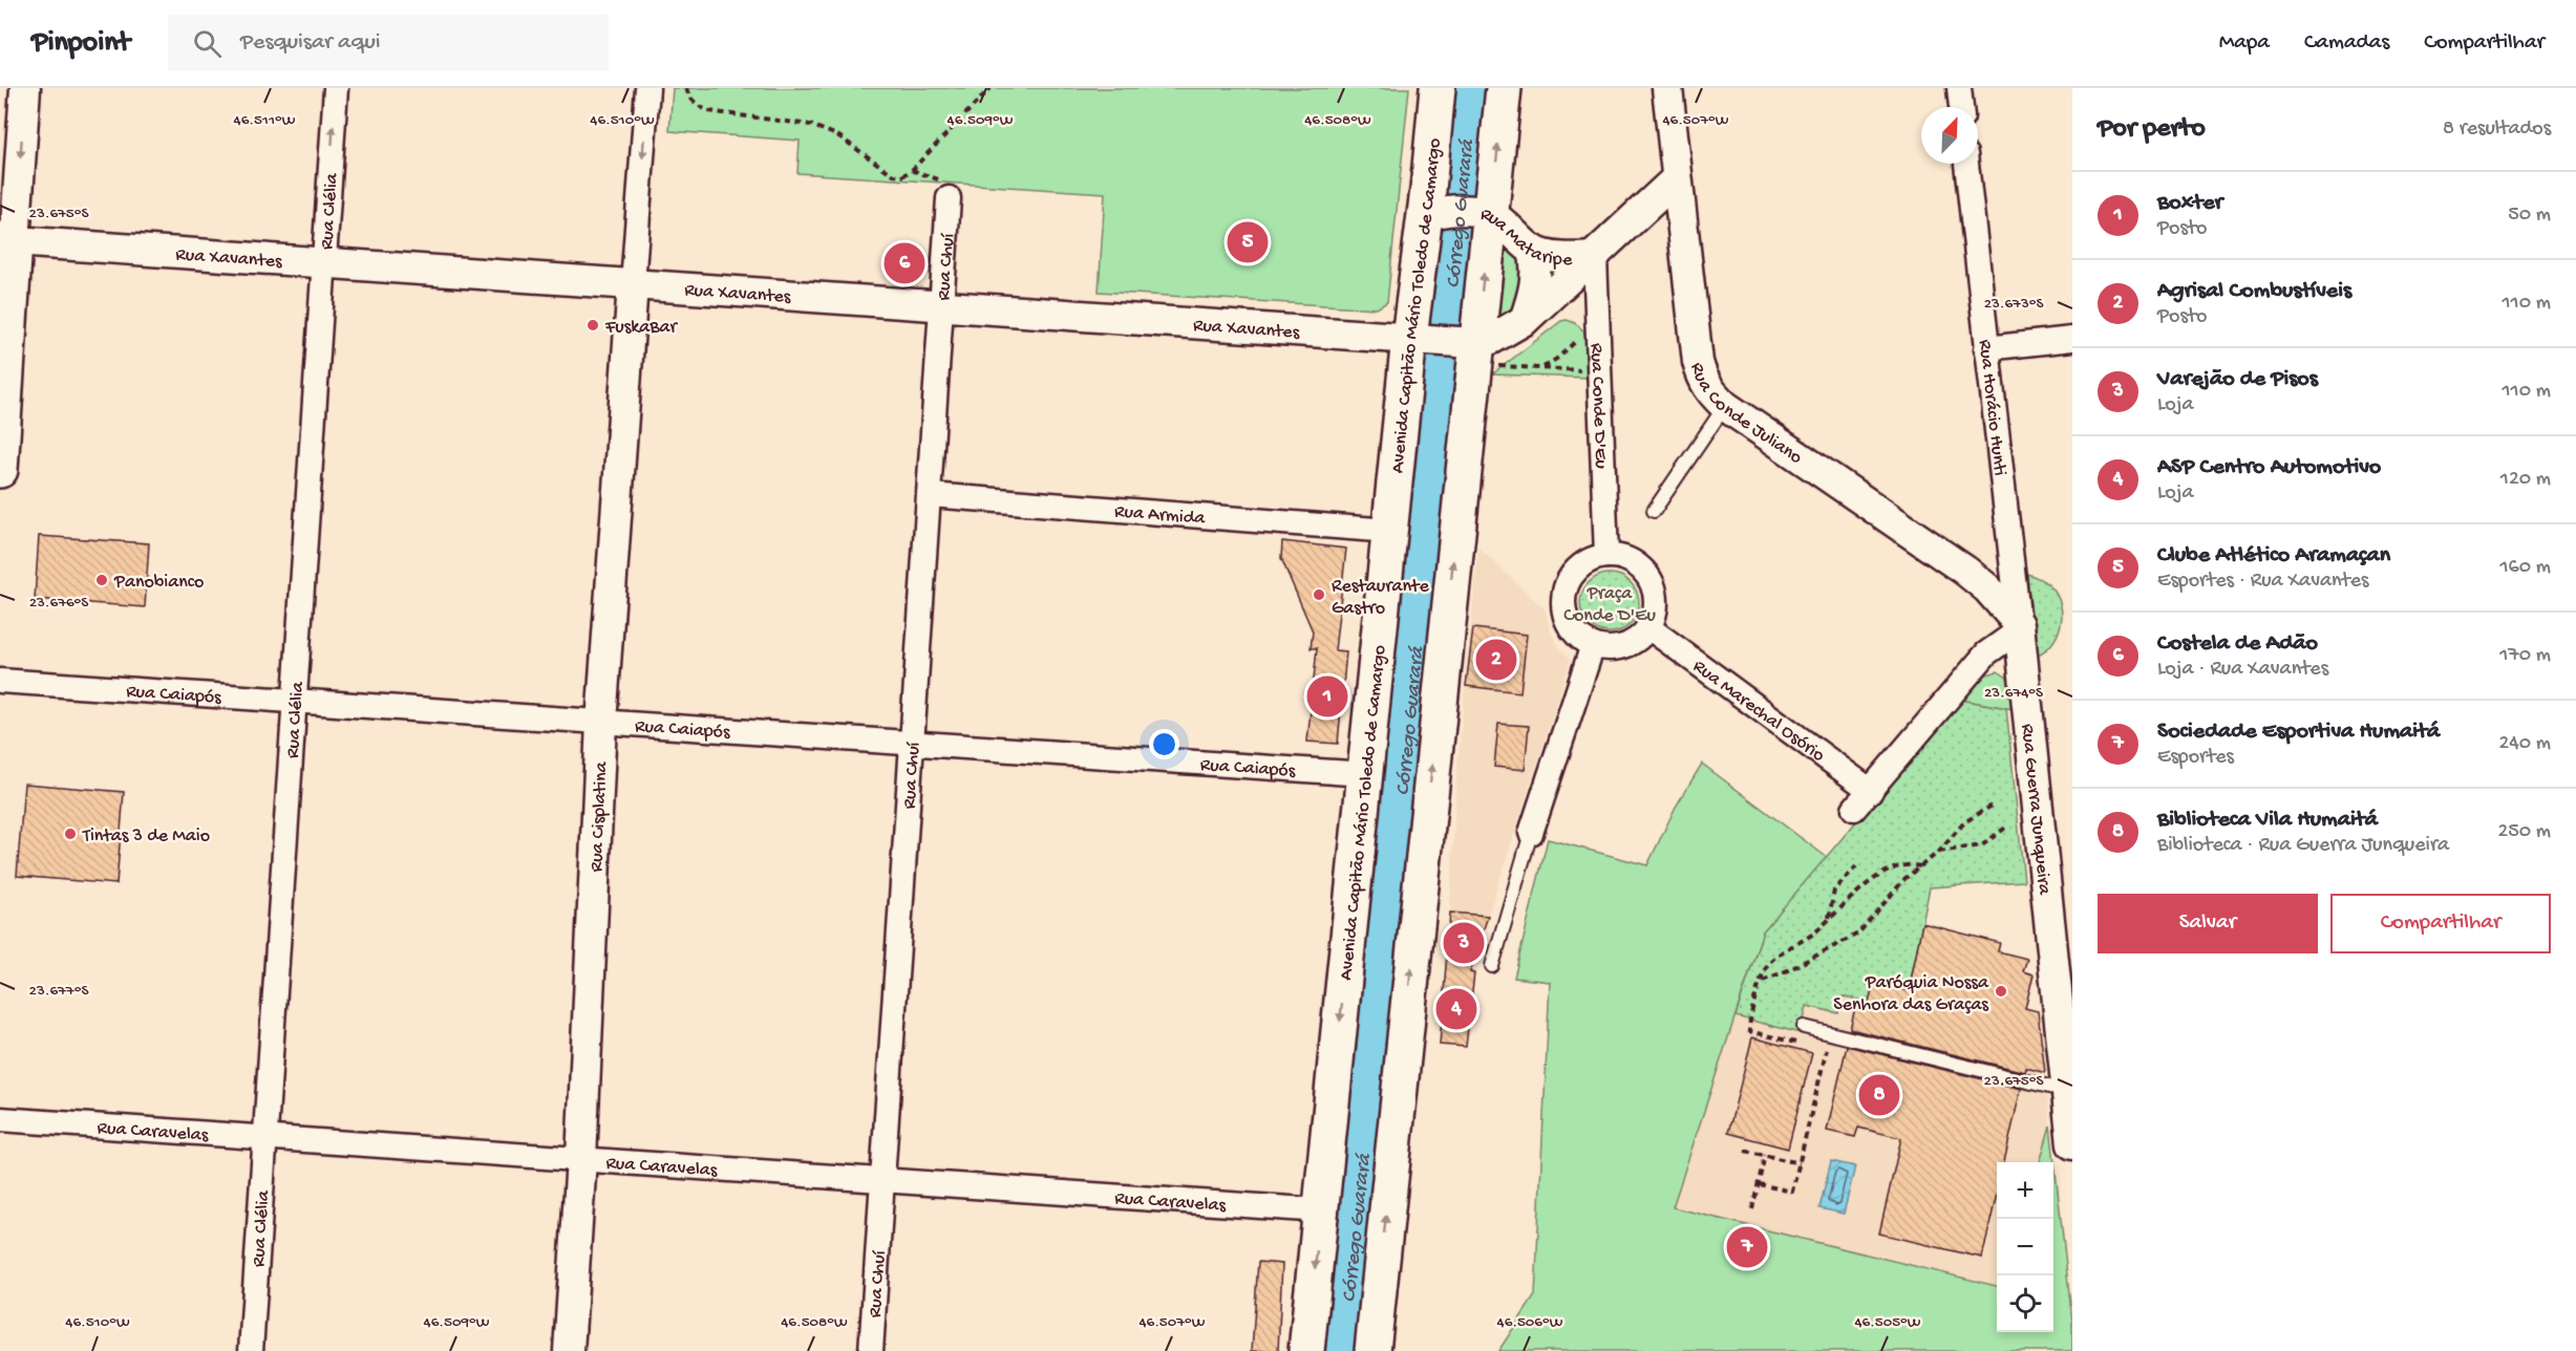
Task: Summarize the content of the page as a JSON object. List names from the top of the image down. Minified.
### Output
{"streets":{"main road":["Avenida Capitão Mário Toledo de Camargo"],"street":["Rua Clélia","Rua Mataripe","Rua Xavantes","Rua Chuí","Rua Conde D'Eu","Rua Conde Juliano","Rua Horácio Hunti","Rua Armida","Rua Caiapós","Rua Marechal Osório","Rua Guerra Junqueira","Rua Cisplatina","Rua Caravelas"]},"crossings":[["Rua Clélia","Rua Xavantes"],["Rua Clélia","Rua Caiapós"],["Rua Clélia","Rua Caravelas"],["Rua Mataripe","Rua Xavantes"],["Rua Mataripe","Avenida Capitão Mário Toledo de Camargo"],["Rua Mataripe","Rua Conde D'Eu"],["Rua Mataripe","Rua Conde Juliano"],["Rua Xavantes","Rua Chuí"],["Rua Xavantes","Avenida Capitão Mário Toledo de Camargo"],["Rua Xavantes","Rua Cisplatina"],["Rua Chuí","Rua Armida"],["Rua Chuí","Rua Caiapós"],["Rua Chuí","Rua Caravelas"],["Avenida Capitão Mário Toledo de Camargo","Rua Armida"],["Avenida Capitão Mário Toledo de Camargo","Rua Caiapós"],["Avenida Capitão Mário Toledo de Camargo","Rua Caravelas"],["Rua Conde D'Eu","Rua Marechal Osório"],["Rua Conde Juliano","Rua Horácio Hunti"],["Rua Conde Juliano","Rua Guerra Junqueira"],["Rua Horácio Hunti","Rua Guerra Junqueira"],["Rua Caiapós","Rua Cisplatina"],["Rua Cisplatina","Rua Caravelas"]],"water":["Córrego Guarará"],"parks":["Praça Conde D'Eu"],"places":["FuskaBar","Panobianco","Restaurante Gastro","Tintas 3 de Maio","Paróquia Nossa Senhora das Graças"],"north":"top right","page":{"header":"Pinpoint","search":"Pesquisar aqui","nav":["Mapa","Camadas","Compartilhar"],"heading":["Por perto","8 resultados"],"list":[{"mark":"1","name":"Boxter","note":"Posto","value":"50 m"},{"mark":"2","name":"Agrisal Combustíveis","note":"Posto","value":"110 m"},{"mark":"3","name":"Varejão de Pisos","note":"Loja","value":"110 m"},{"mark":"4","name":"ASP Centro Automotivo","note":"Loja","value":"120 m"},{"mark":"5","name":"Clube Atlético Aramaçan","note":"Esportes · Rua Xavantes","value":"160 m"},{"mark":"6","name":"Costela de Adão","note":"Loja · Rua Xavantes","value":"170 m"},{"mark":"7","name":"Sociedade Esportiva Humaitá","note":"Esportes","value":"240 m"},{"mark":"8","name":"Biblioteca Vila Humaitá","note":"Biblioteca · Rua Guerra Junqueira","value":"250 m"}],"pins":["5","6","2","1","3","4","8","7"],"buttons":["Salvar","Compartilhar"],"map_buttons":["+","−"]},"coordinates":["46.511°W","46.510°W","46.509°W","46.508°W","46.507°W","23.675°S","23.673°S","23.676°S","23.674°S","23.677°S","46.506°W","46.505°W"]}
